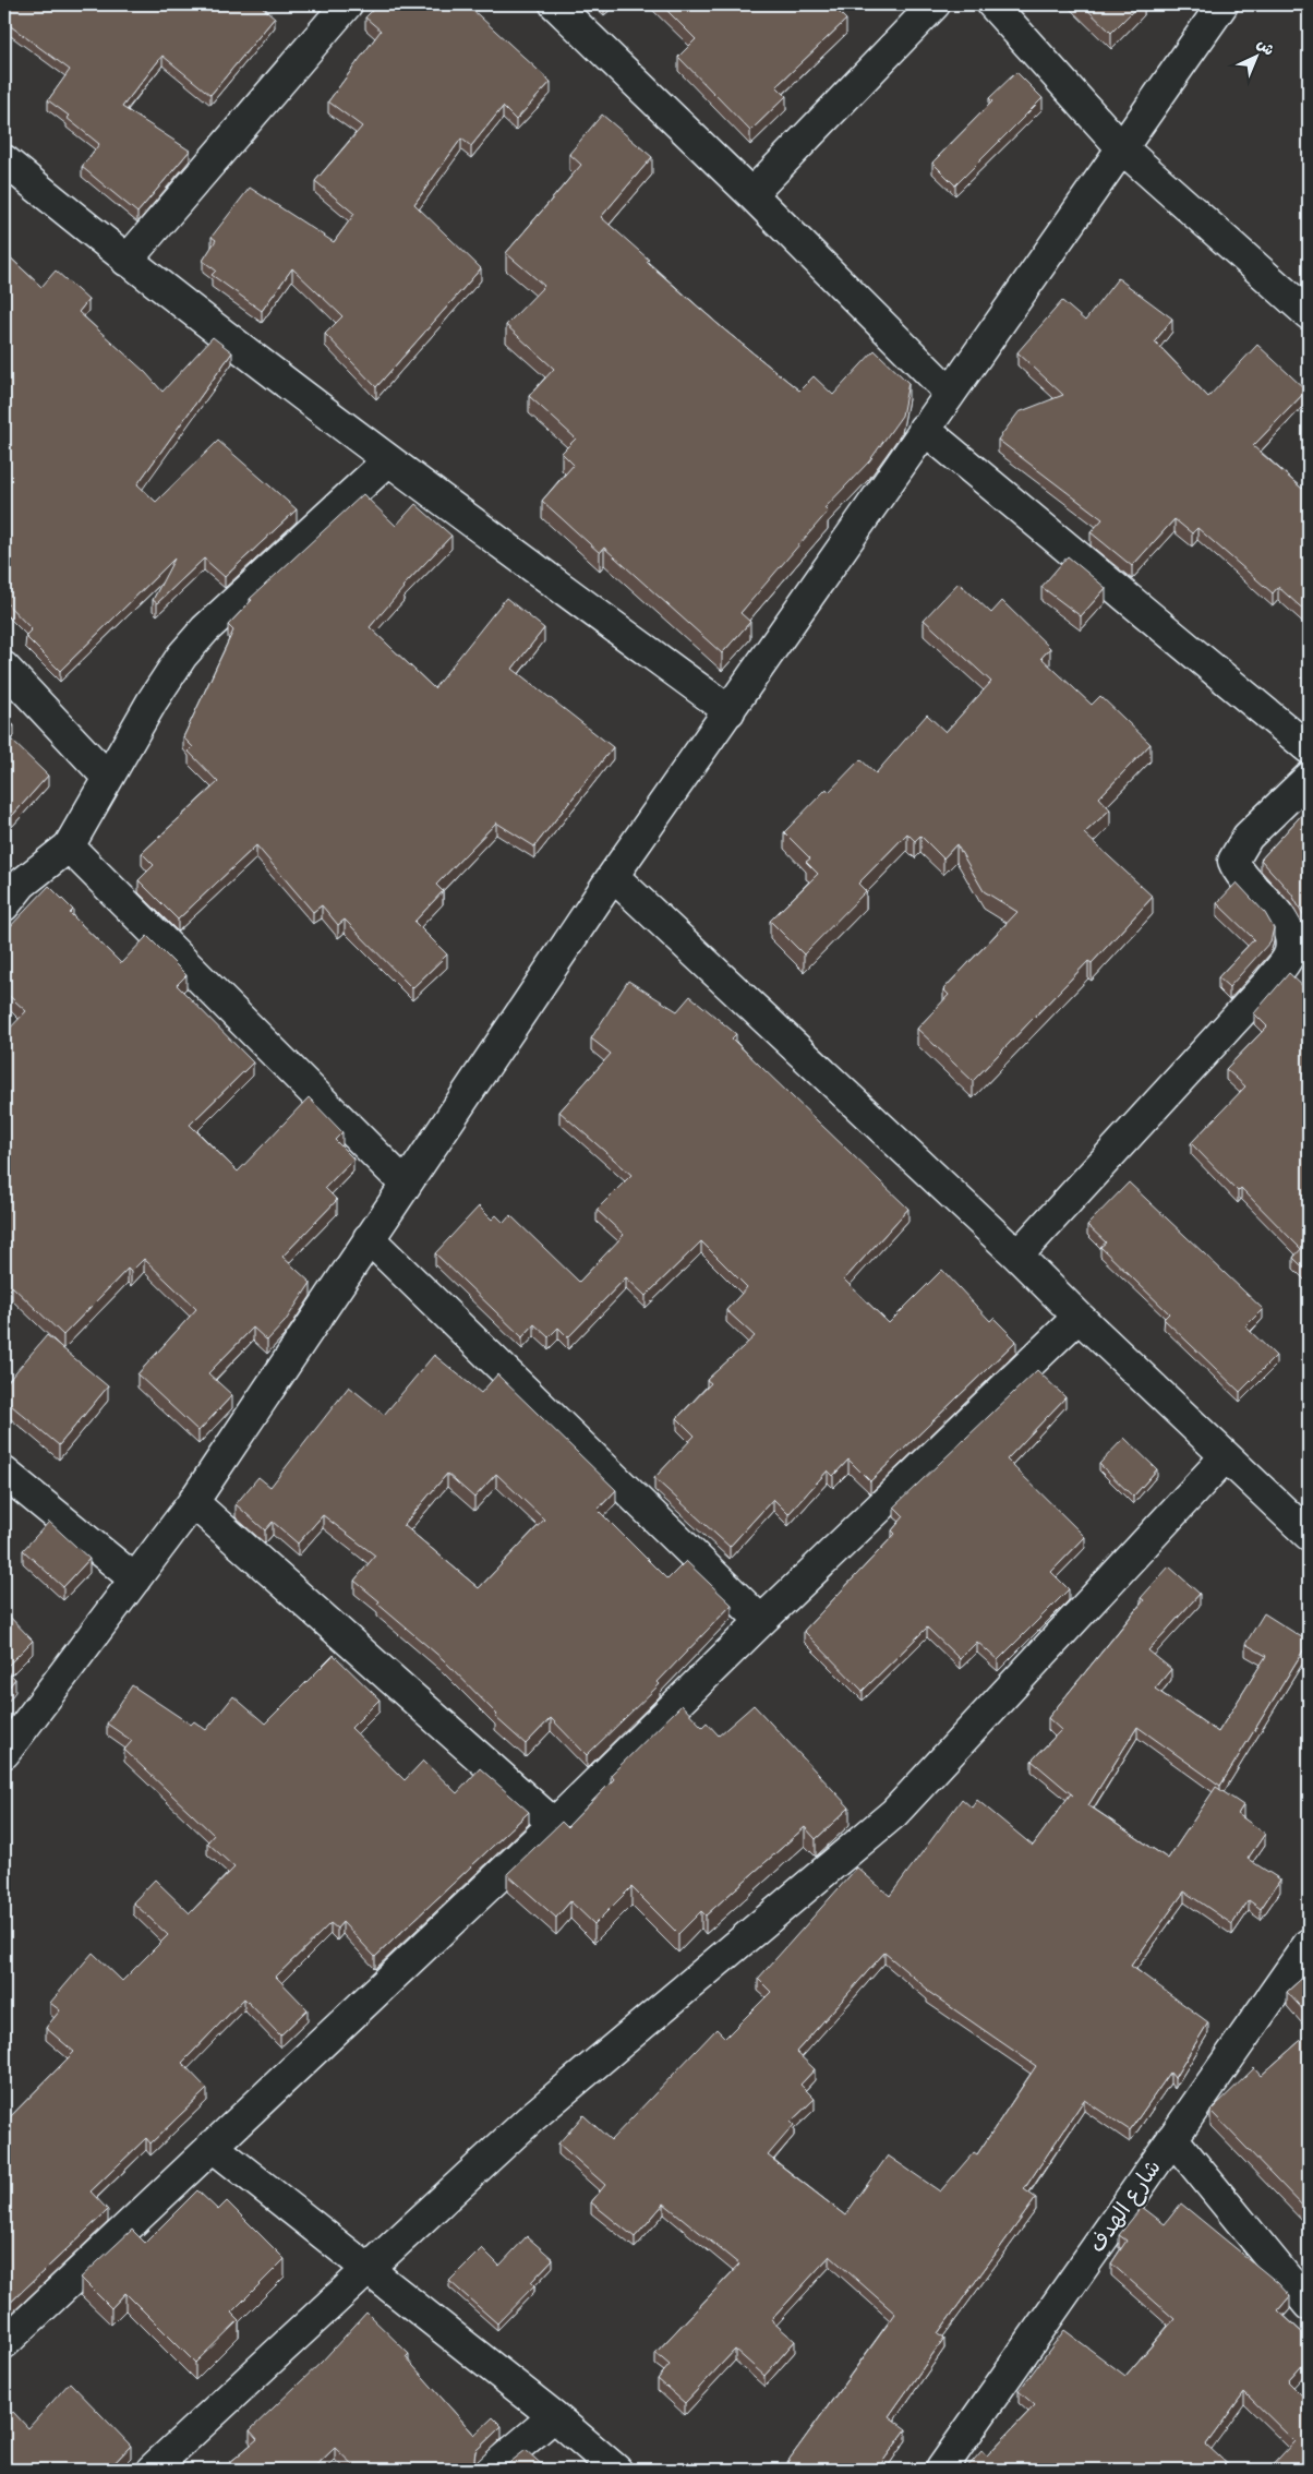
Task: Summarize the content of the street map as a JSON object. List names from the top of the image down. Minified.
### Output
{"streets":{"street":["شارع الهدف"]},"north":"top right"}
